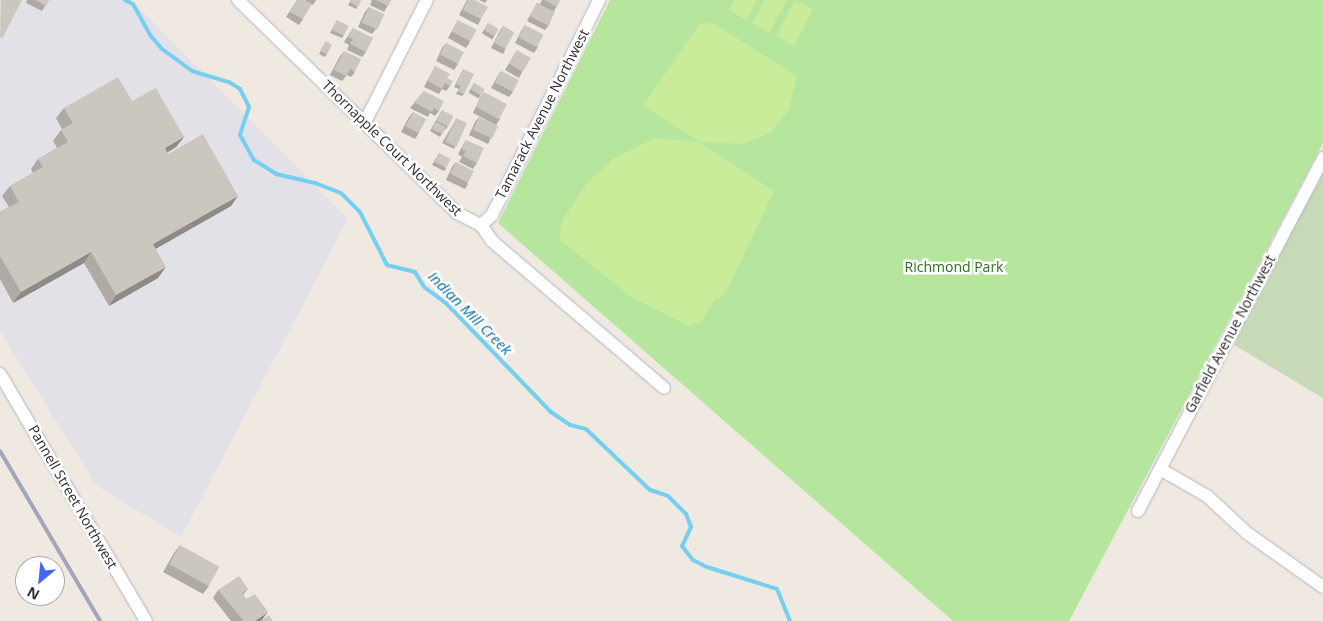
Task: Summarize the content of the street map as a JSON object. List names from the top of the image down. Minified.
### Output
{"streets":{"street":["Tamarack Avenue Northwest","Thornapple Court Northwest","Garfield Avenue Northwest","Pannell Street Northwest"]},"crossings":[["Tamarack Avenue Northwest","Thornapple Court Northwest"]],"water":["Indian Mill Creek"],"parks":["Richmond Park"],"north":"bottom left"}
